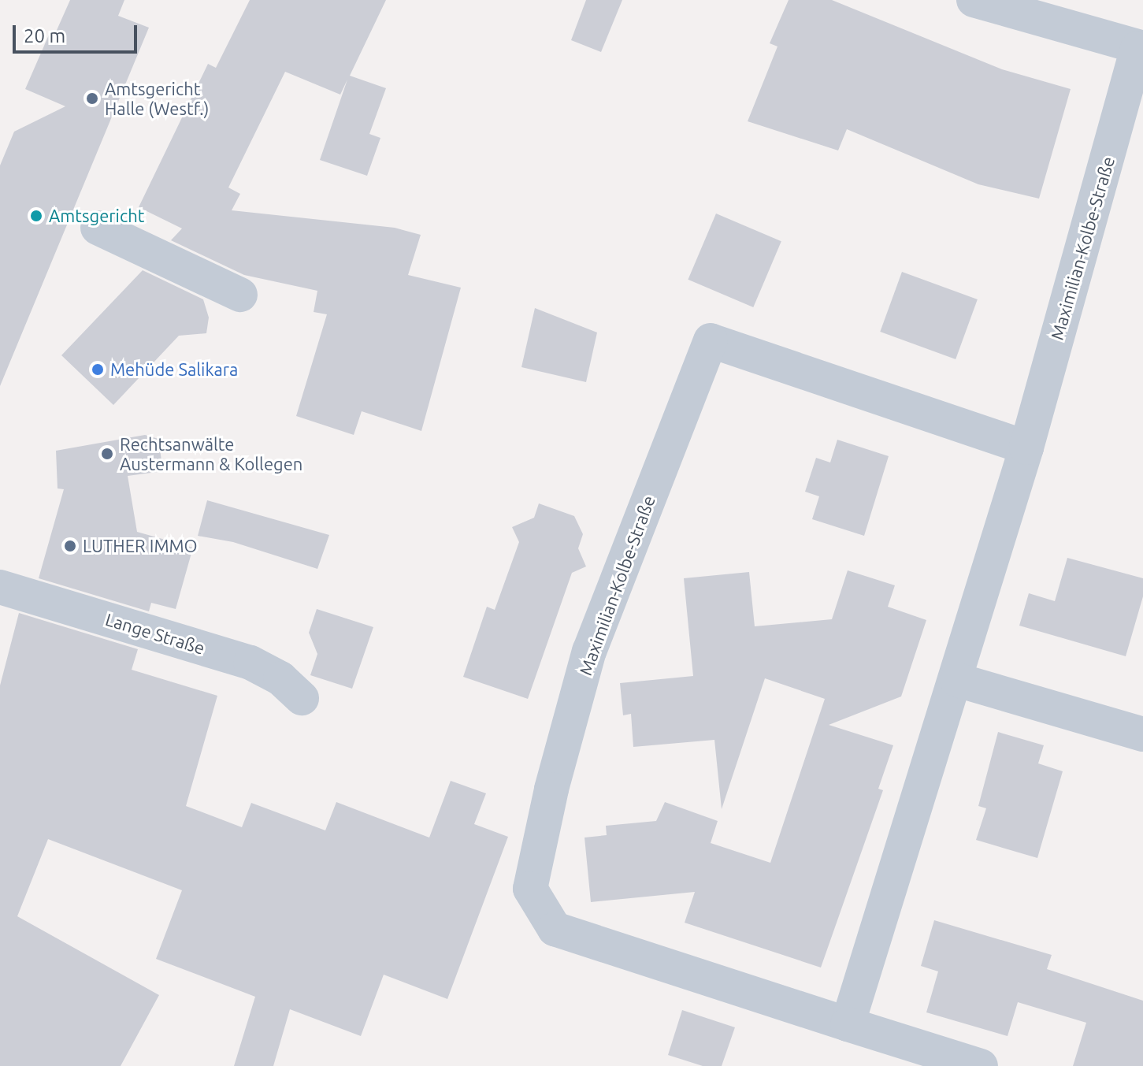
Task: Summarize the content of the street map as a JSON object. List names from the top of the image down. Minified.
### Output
{"streets":{"street":["Maximilian-Kolbe-Straße","Lange Straße"]},"places":["Amtsgericht Halle (Westf.)","Amtsgericht","Mehüde Salikara","Rechtsanwälte Austermann & Kollegen","LUTHER IMMO"],"scale_bar":"20 m"}
